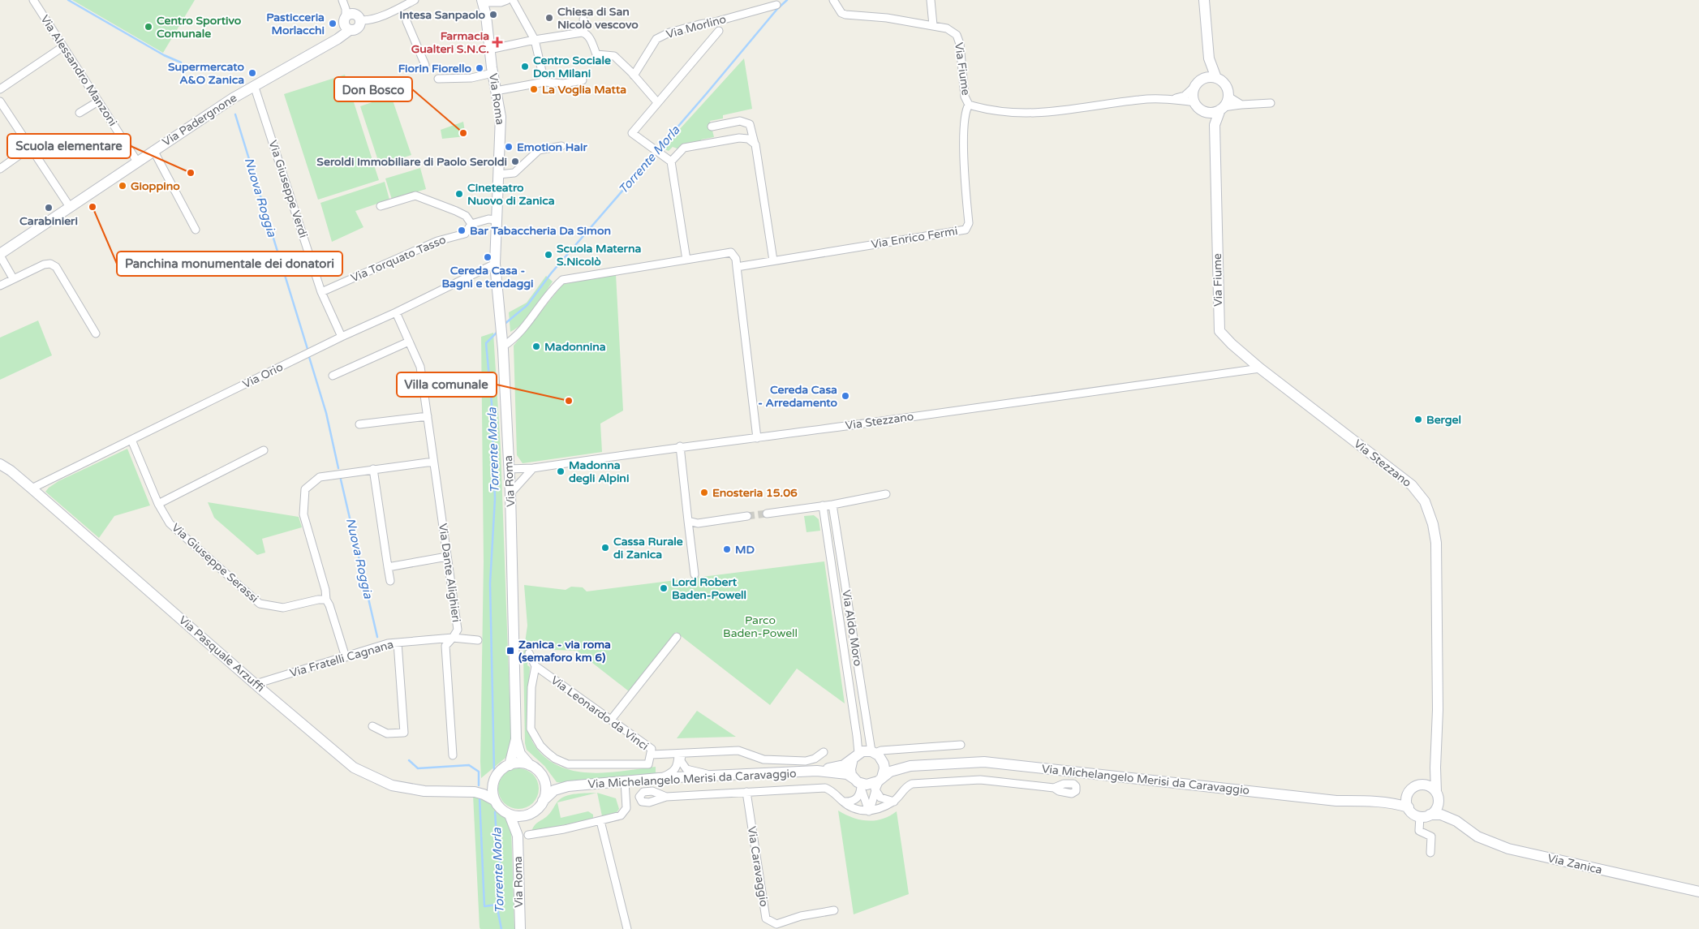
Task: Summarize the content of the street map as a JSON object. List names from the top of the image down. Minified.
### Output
{"streets":{"street":["Via Morlino","Via Fiume","Via Alessandro Manzoni","Via Roma","Via Padergnone","Via Giuseppe Verdi","Via Enrico Fermi","Via Torquato Tasso","Via Orio","Via Stezzano","Via Giuseppe Serassi","Via Dante Alighieri","Via Aldo Moro","Via Pasquale Arzuffi","Via Fratelli Cagnana","Via Leonardo da Vinci","Via Michelangelo Merisi da Caravaggio","Via Zanica","Via Caravaggio"]},"crossings":[["Via Fiume","Via Enrico Fermi"],["Via Fiume","Via Stezzano"],["Via Alessandro Manzoni","Via Padergnone"],["Via Roma","Via Torquato Tasso"],["Via Roma","Via Orio"],["Via Roma","Via Stezzano"],["Via Roma","Via Pasquale Arzuffi"],["Via Roma","Via Michelangelo Merisi da Caravaggio"],["Via Padergnone","Via Giuseppe Verdi"],["Via Giuseppe Verdi","Via Torquato Tasso"],["Via Giuseppe Verdi","Via Orio"],["Via Orio","Via Giuseppe Serassi"],["Via Orio","Via Dante Alighieri"],["Via Orio","Via Pasquale Arzuffi"],["Via Dante Alighieri","Via Fratelli Cagnana"],["Via Aldo Moro","Via Michelangelo Merisi da Caravaggio"],["Via Pasquale Arzuffi","Via Fratelli Cagnana"],["Via Pasquale Arzuffi","Via Michelangelo Merisi da Caravaggio"],["Via Leonardo da Vinci","Via Michelangelo Merisi da Caravaggio"],["Via Michelangelo Merisi da Caravaggio","Via Zanica"],["Via Michelangelo Merisi da Caravaggio","Via Caravaggio"]],"water":["Torrente Morla","Nuova Roggia"],"parks":["Parco Baden-Powell"],"places":{"other":["Intesa Sanpaolo","Chiesa di San Nicolò vescovo","Pasticceria Morlacchi","Centro Sportivo Comunale","Centro Sociale Don Milani","Fiorin Fiorello","Supermercato A&O Zanica","La Voglia Matta","Don Bosco","Emotion Hair","Seroldi Immobiliare di Paolo Seroldi","Scuola elementare","Gioppino","Cineteatro Nuovo di Zanica","Panchina monumentale dei donatori","Carabinieri","Bar Tabaccheria Da Simon","Scuola Materna S.Nicolò","Cereda Casa - Bagni e tendaggi","Madonnina","Cereda Casa - Arredamento","Villa comunale","Bergel","Madonna degli Alpini","Enosteria 15.06","Cassa Rurale di Zanica","MD","Lord Robert Baden-Powell"],"health":["Farmacia Gualteri S.N.C."],"transit":["Zanica - via roma (semaforo km 6)"]}}
